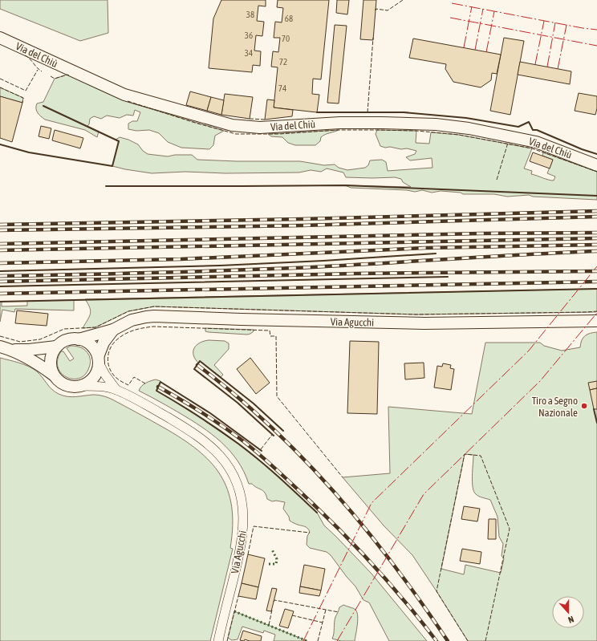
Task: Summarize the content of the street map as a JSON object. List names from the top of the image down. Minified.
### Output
{"streets":{"street":["Via del Chiù","Via Agucchi"]},"places":["Tiro a Segno Nazionale"],"house_numbers":["38","68","36","70","34","72","74"],"north":"bottom"}
